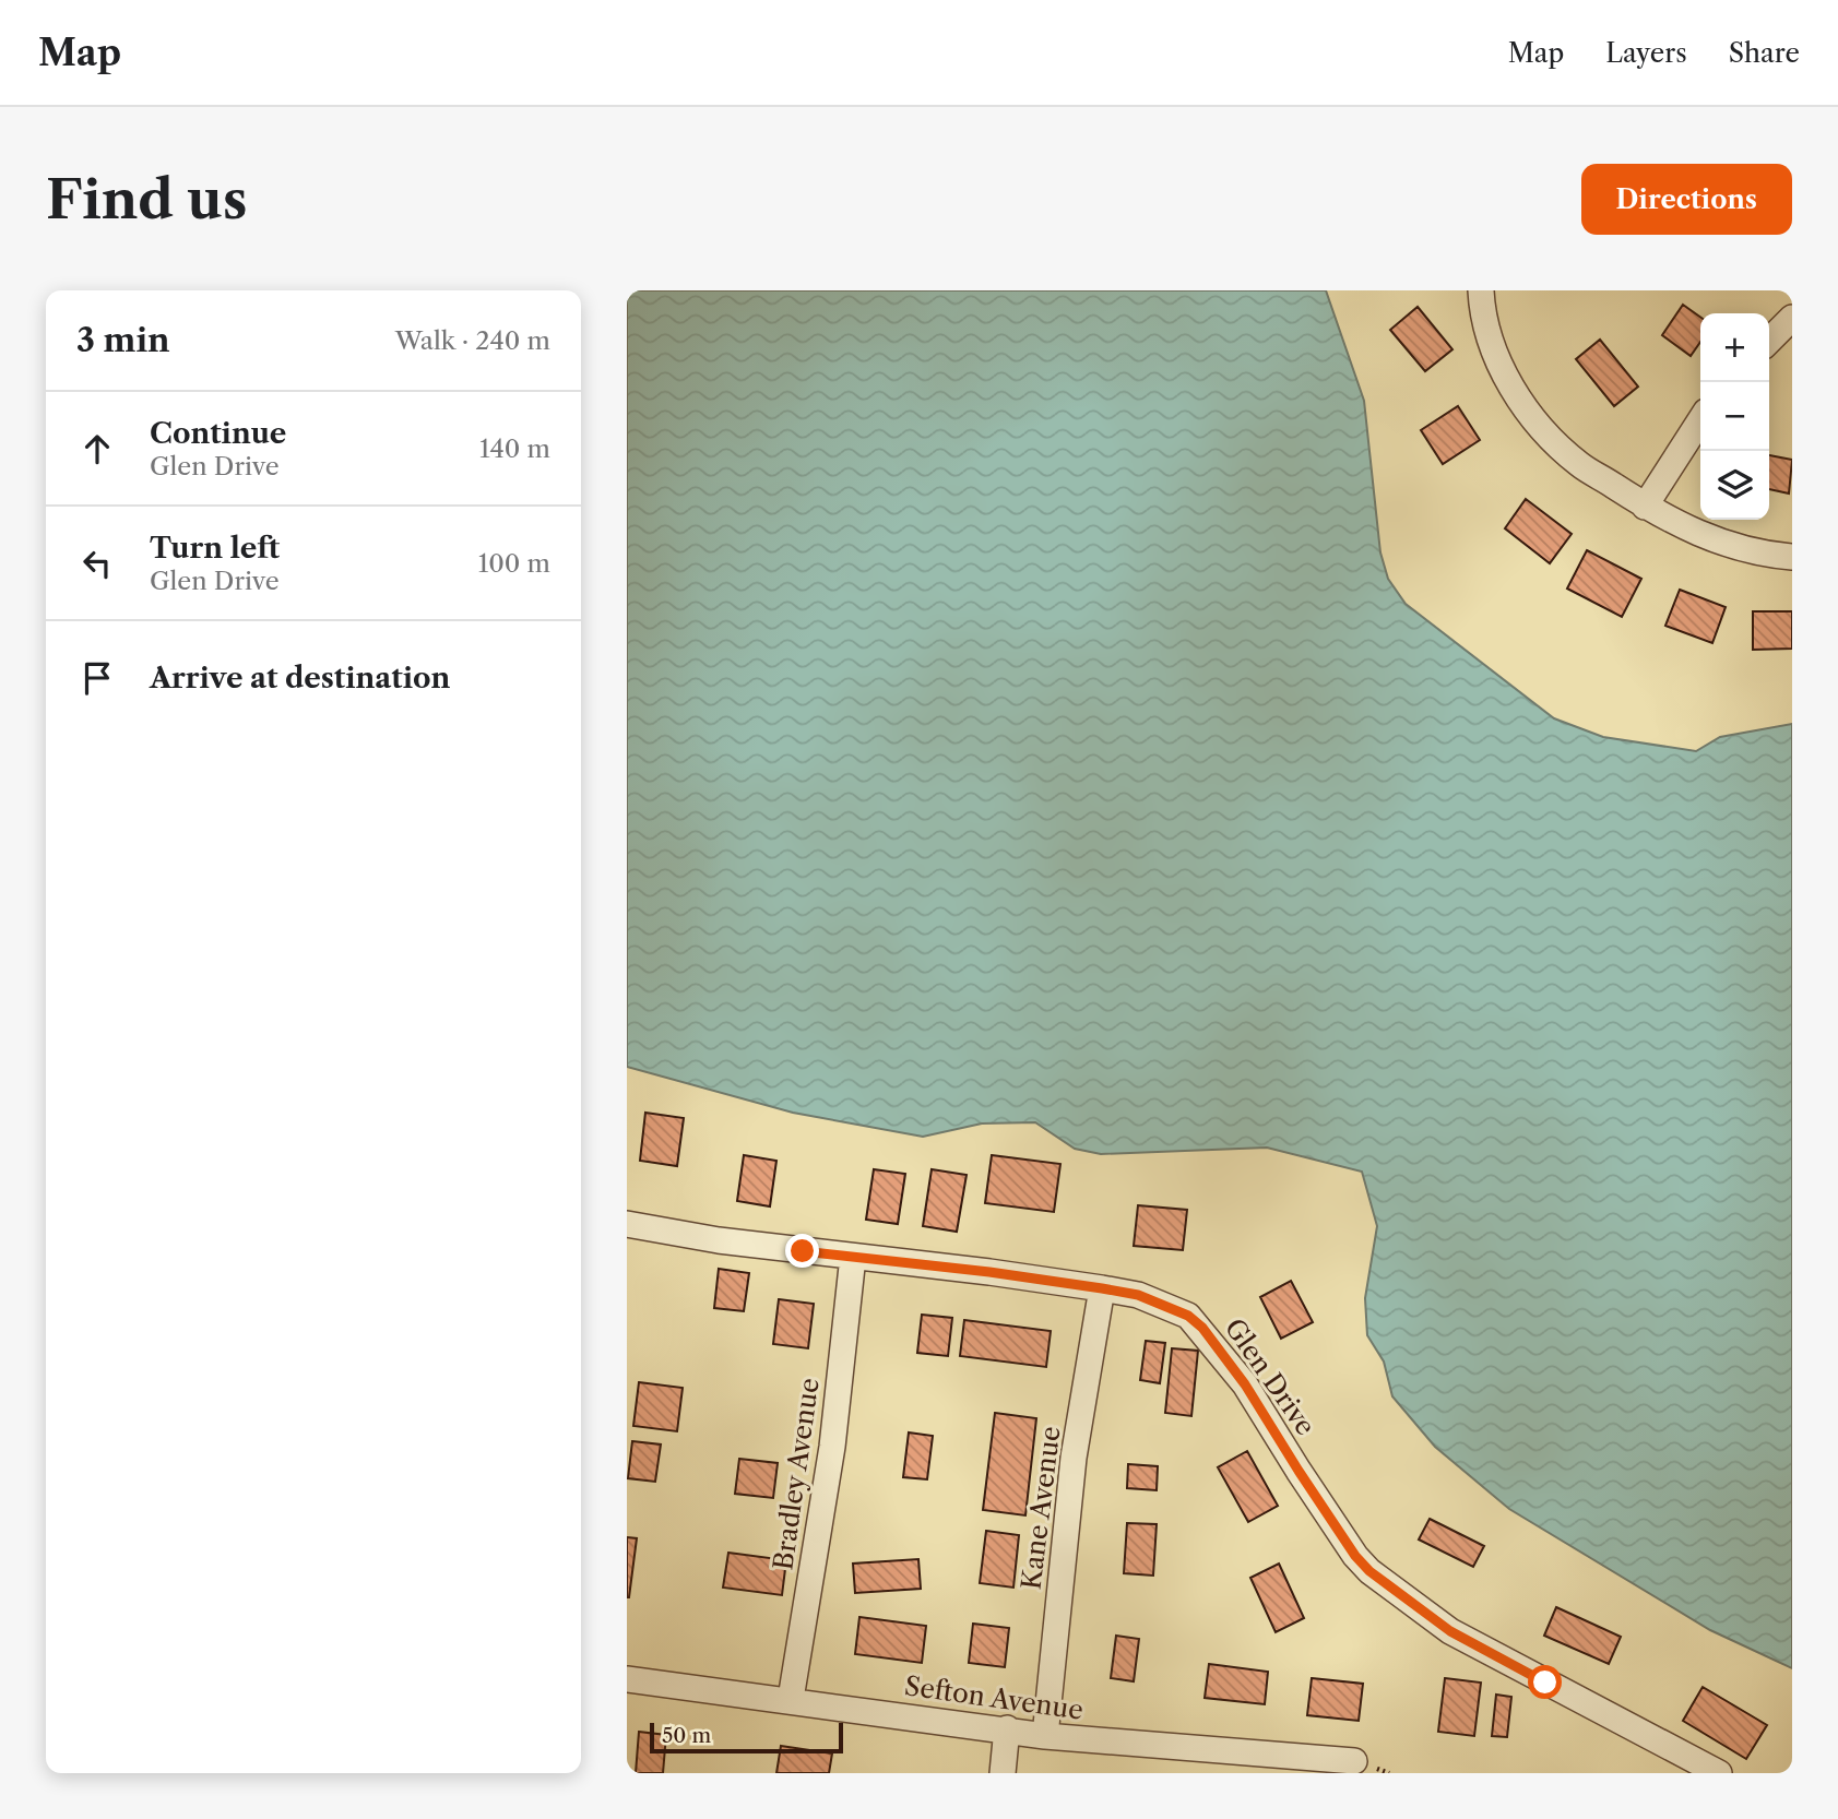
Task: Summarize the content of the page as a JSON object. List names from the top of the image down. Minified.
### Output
{"streets":{"street":["Glen Drive","Bradley Avenue","Kane Avenue","Sefton Avenue"]},"crossings":[["Glen Drive","Bradley Avenue"],["Glen Drive","Kane Avenue"],["Bradley Avenue","Sefton Avenue"],["Kane Avenue","Sefton Avenue"]],"scale_bar":"50 m","page":{"header":"Map","nav":["Map","Layers","Share"],"buttons":"Directions","title":"Find us","heading":["3 min","Walk · 240 m"],"map_buttons":["+","−"],"list":[["Continue","Glen Drive","140 m"],["Turn left","Glen Drive","100 m"],"Arrive at destination"],"scale":"50 m"}}
